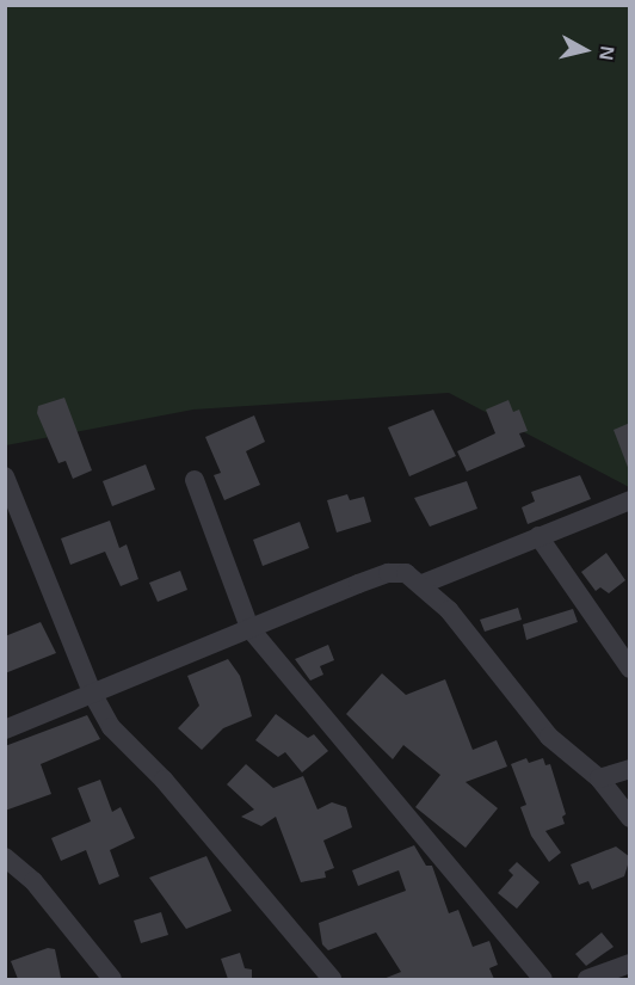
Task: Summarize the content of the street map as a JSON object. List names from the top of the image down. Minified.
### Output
{"north":"right"}
